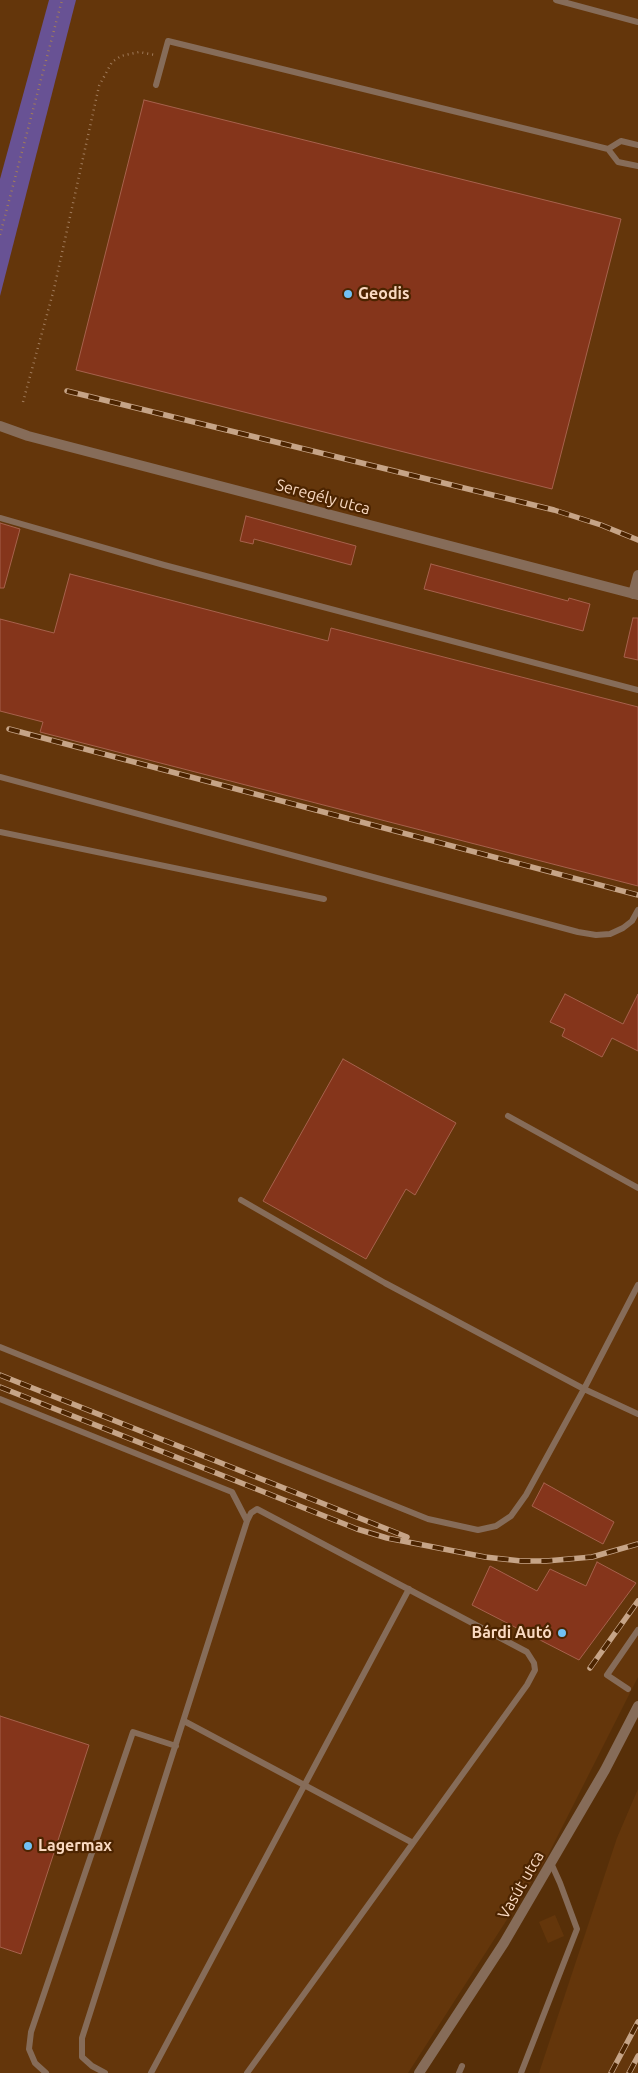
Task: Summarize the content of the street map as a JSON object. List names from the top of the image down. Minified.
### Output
{"streets":{"street":["Seregély utca","Vasút utca"]},"places":["Geodis","Bárdi Autó","Lagermax"]}
